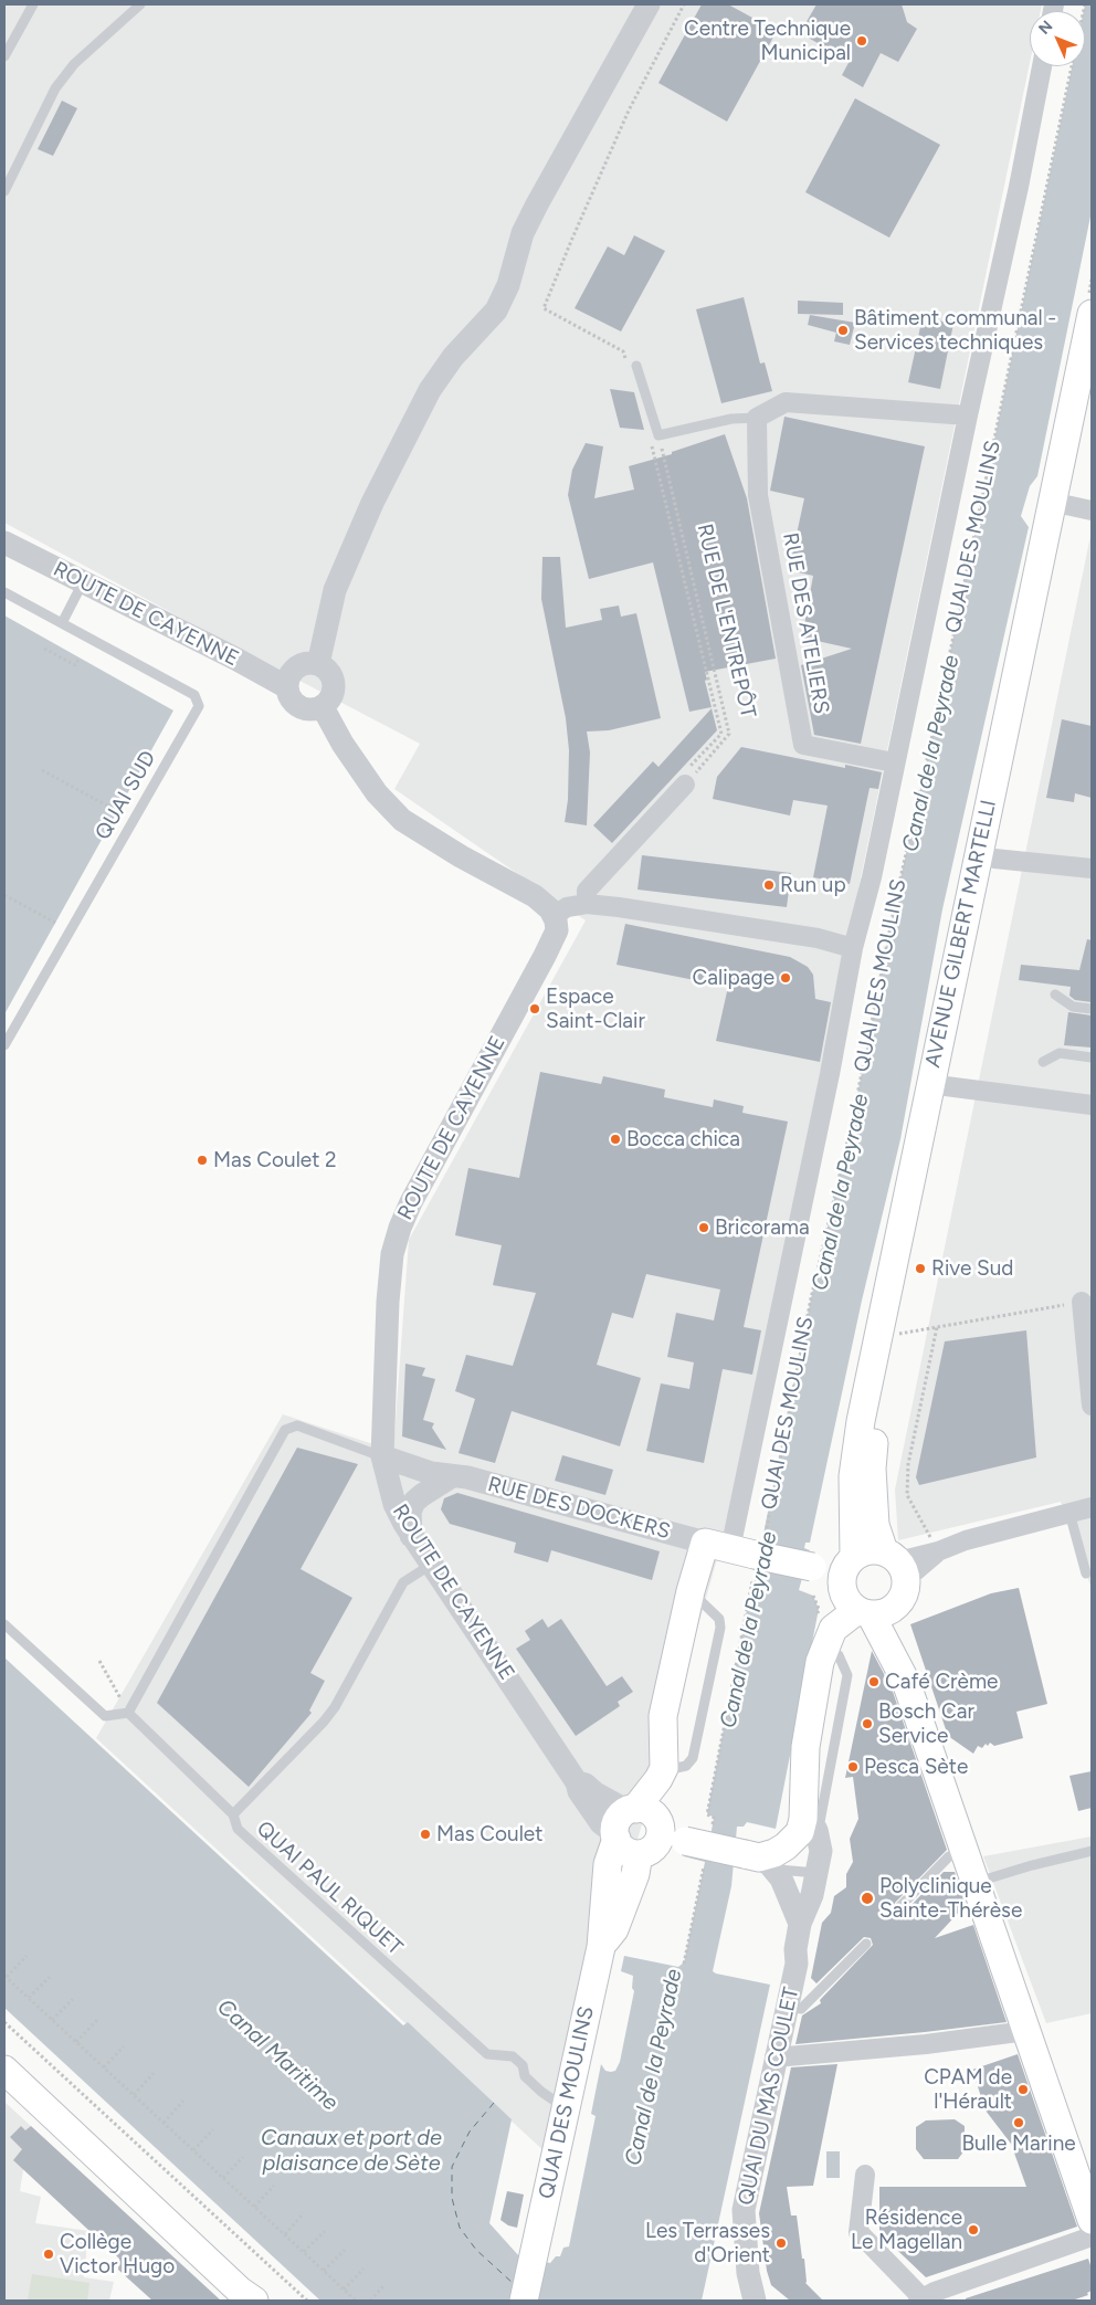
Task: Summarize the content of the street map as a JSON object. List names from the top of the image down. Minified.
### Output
{"streets":{"main road":["QUAI DES MOULINS","AVENUE GILBERT MARTELLI"],"street":["ROUTE DE CAYENNE","RUE DES ATELIERS","RUE DES DOCKERS","QUAI DU MAS COULET"],"lane":["QUAI SUD","QUAI PAUL RIQUET"],"path":["RUE DE L'ENTREPÔT"]},"crossings":[["QUAI DES MOULINS","RUE DES ATELIERS"],["QUAI DES MOULINS","RUE DES DOCKERS"],["QUAI DES MOULINS","QUAI PAUL RIQUET"],["ROUTE DE CAYENNE","RUE DES DOCKERS"]],"water":["Canal de la Peyrade","Canal Maritime","Canaux et port de plaisance de Sète"],"places":["Centre Technique Municipal","Bâtiment communal - Services techniques","Run up","Calipage","Espace Saint-Clair","Bocca chica","Mas Coulet 2","Bricorama","Rive Sud","Café Crème","Bosch Car Service","Pesca Sète","Mas Coulet","Polyclinique Sainte-Thérèse","CPAM de l'Hérault","Bulle Marine","Résidence Le Magellan","Les Terrasses d'Orient","Collège Victor Hugo"],"north":"top left"}
